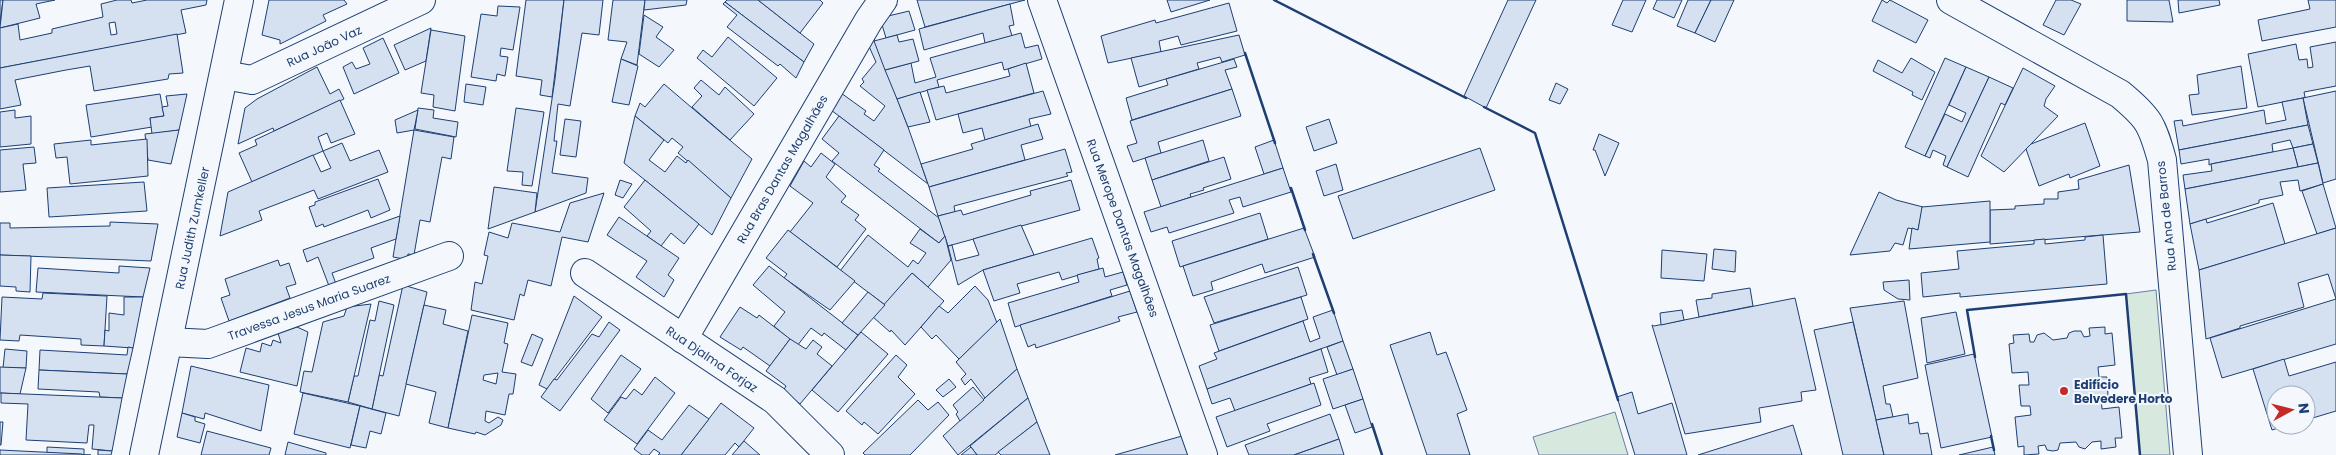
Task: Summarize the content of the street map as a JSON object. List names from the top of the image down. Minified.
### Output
{"streets":{"street":["Rua João Vaz","Rua Bras Dantas Magalhães","Rua Ana de Barros","Rua Judith Zumkeller","Rua Merope Dantas Magalhães","Travessa Jesus Maria Suarez","Rua Djalma Forjaz"]},"crossings":[["Rua João Vaz","Rua Judith Zumkeller"],["Rua Bras Dantas Magalhães","Rua Djalma Forjaz"],["Rua Judith Zumkeller","Travessa Jesus Maria Suarez"]],"places":["Edifício Belvedere Horto"],"north":"right"}
